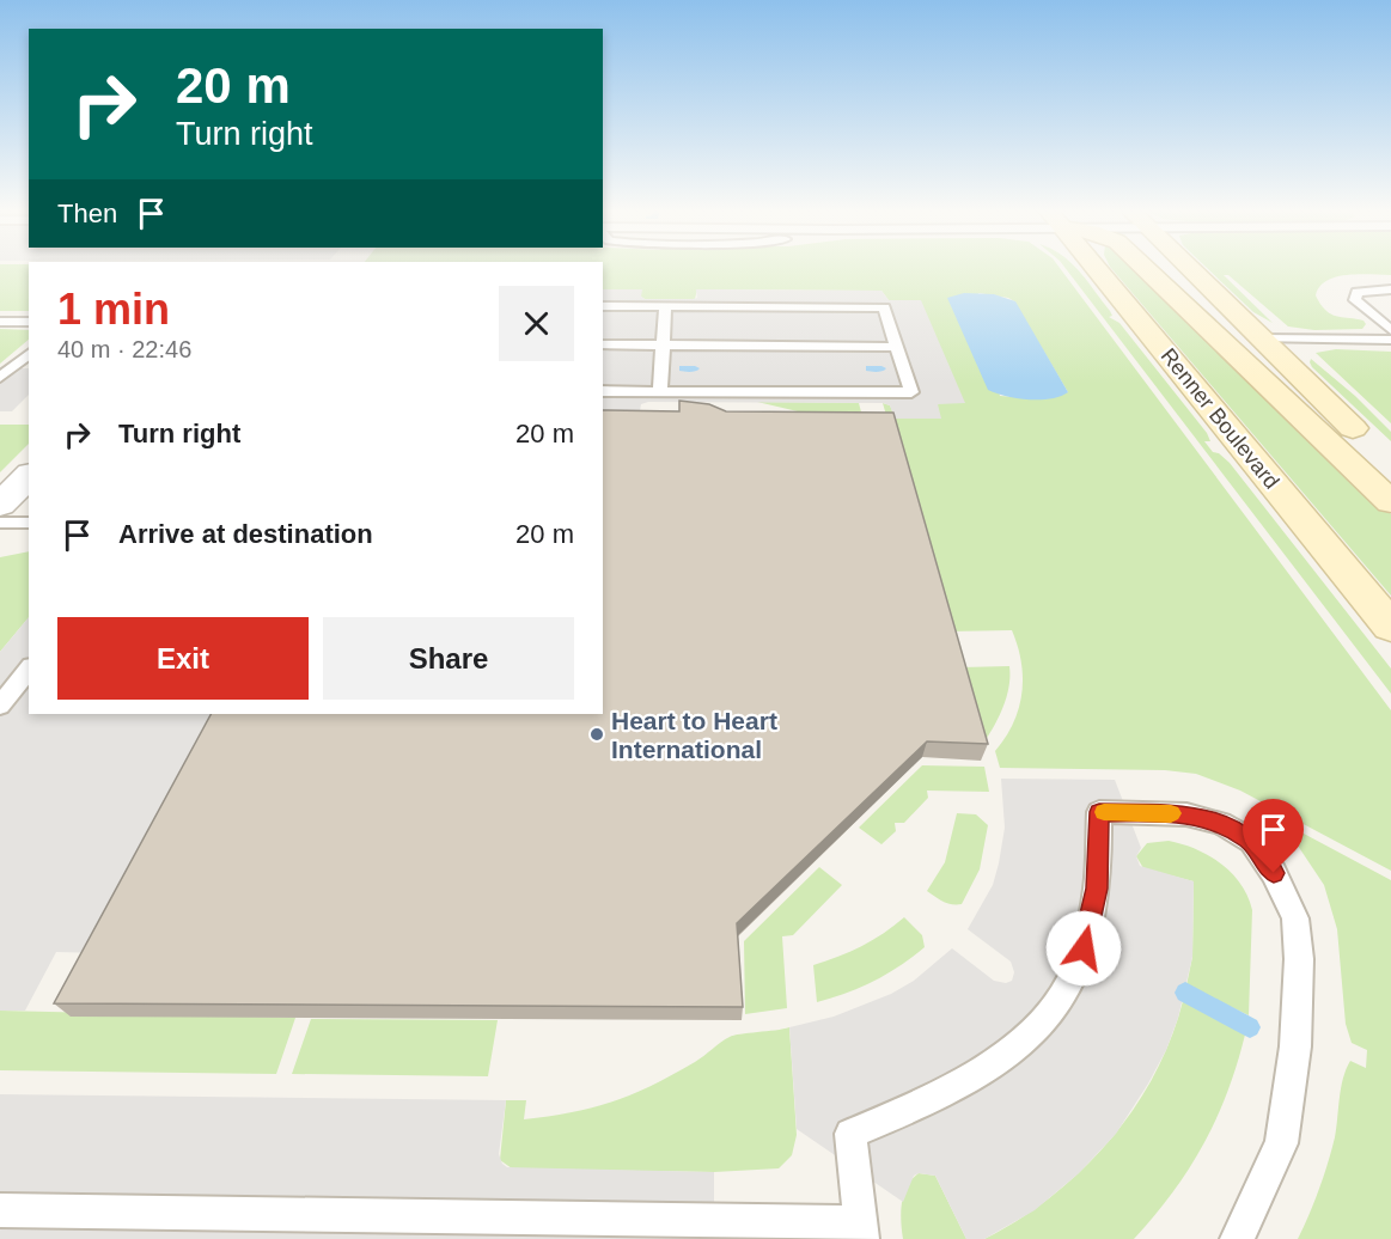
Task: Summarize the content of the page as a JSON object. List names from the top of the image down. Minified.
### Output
{"streets":{"main road":["Renner Boulevard"]},"places":["Heart to Heart International"],"page":{"turn":["20 m","Turn right"],"then":"Then","heading":["1 min","40 m · 22:46"],"list":[{"name":"Turn right","value":"20 m"},{"name":"Arrive at destination","value":"20 m"}],"buttons":["Exit","Share"]}}
